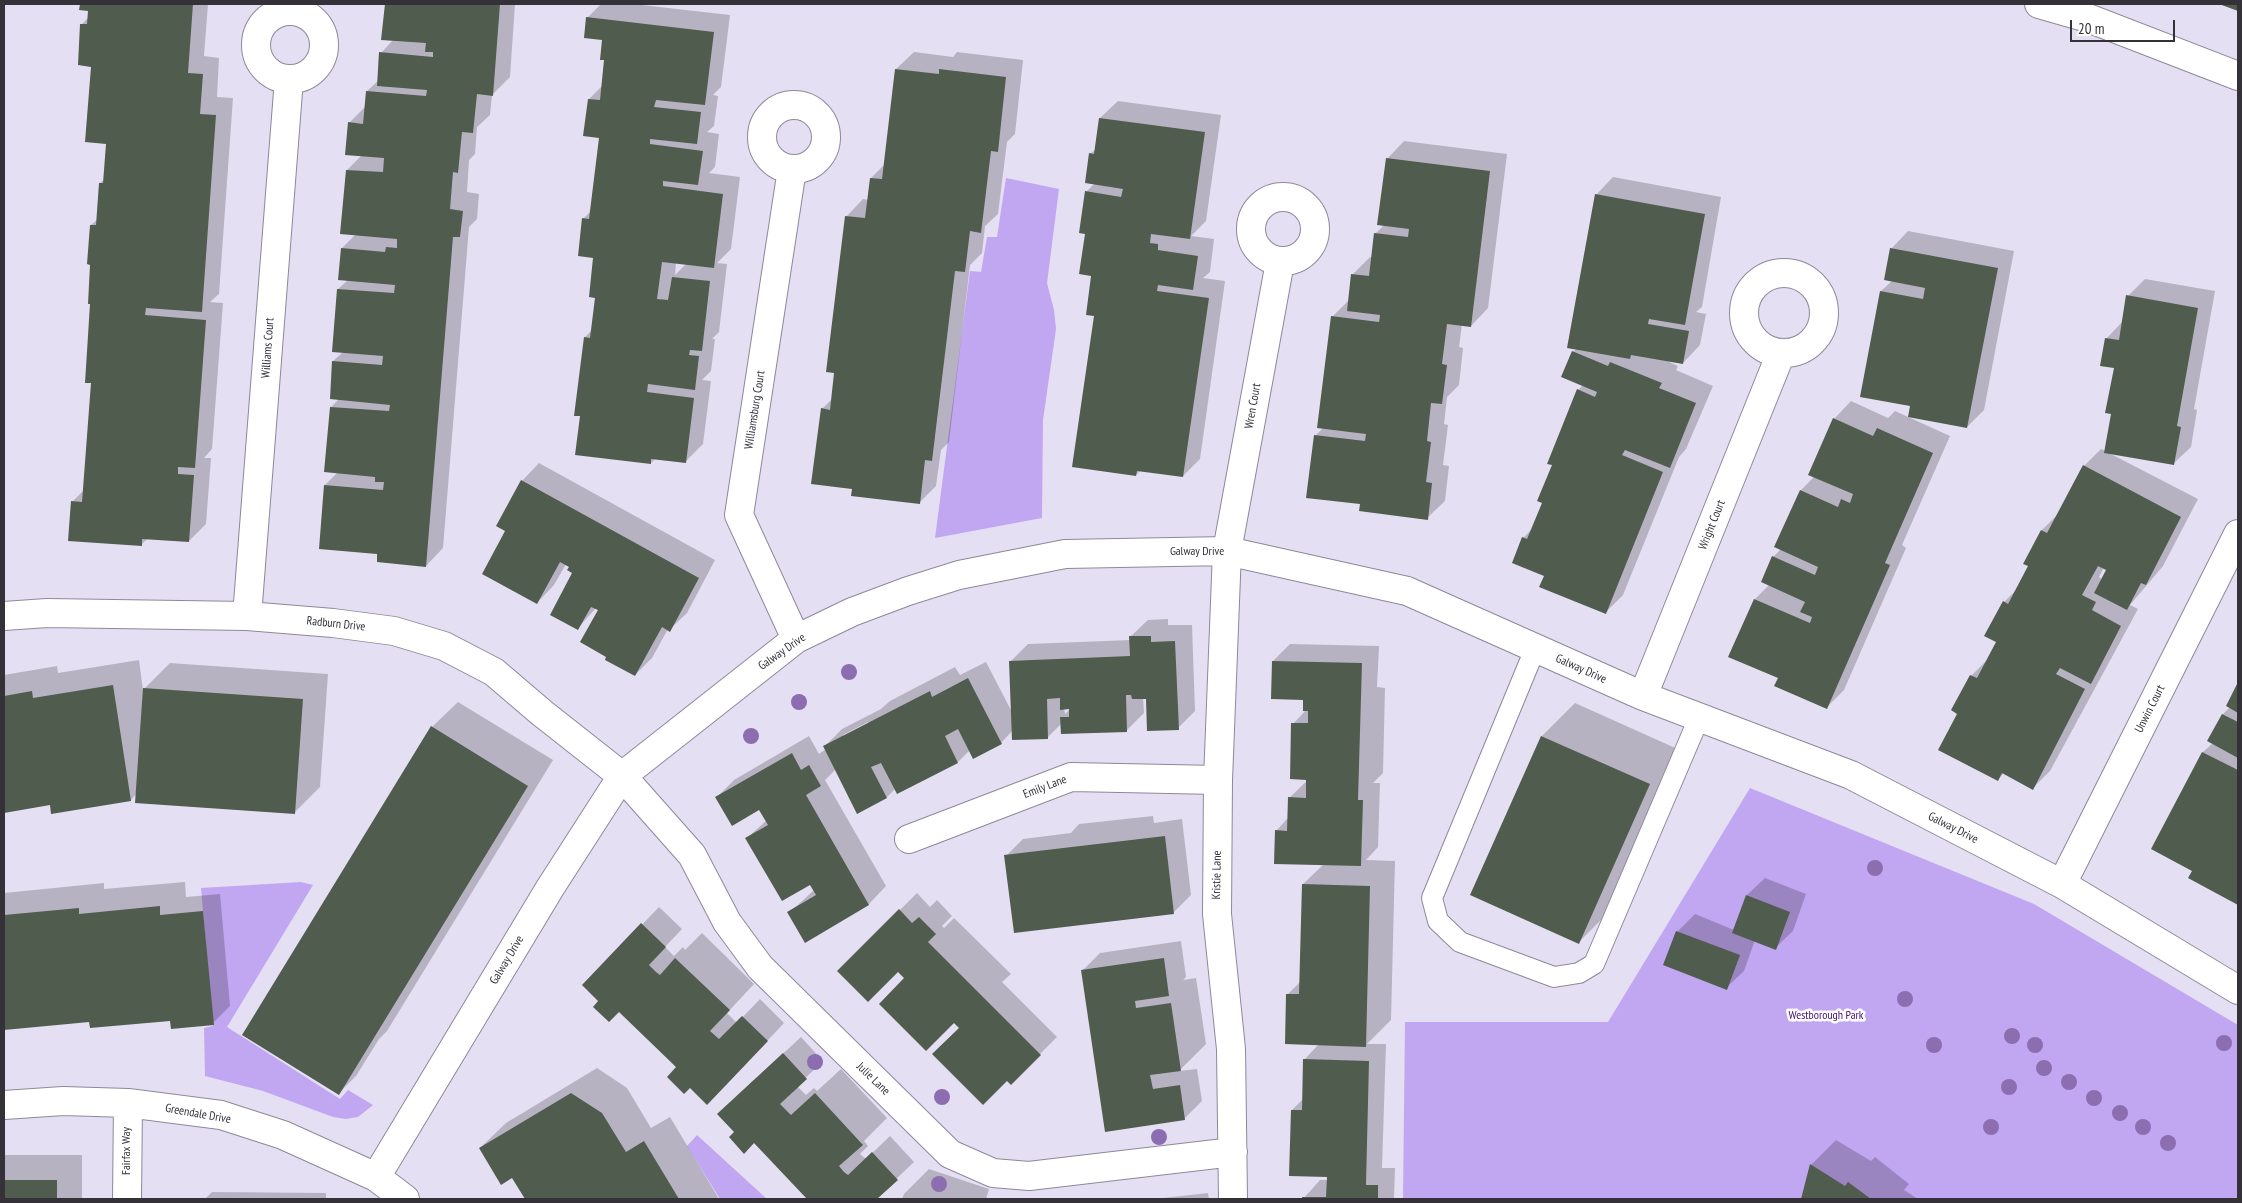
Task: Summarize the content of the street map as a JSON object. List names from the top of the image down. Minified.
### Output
{"streets":{"street":["Williams Court","Wren Court","Williamsburg Court","Wright Court","Galway Drive","Radburn Drive","Unwin Court","Emily Lane","Kristie Lane","Julie Lane","Greendale Drive","Fairfax Way"]},"crossings":[["Williams Court","Radburn Drive"],["Wren Court","Galway Drive"],["Wren Court","Kristie Lane"],["Williamsburg Court","Galway Drive"],["Wright Court","Galway Drive"],["Galway Drive","Radburn Drive"],["Galway Drive","Unwin Court"],["Galway Drive","Kristie Lane"],["Galway Drive","Julie Lane"],["Galway Drive","Greendale Drive"],["Radburn Drive","Julie Lane"],["Emily Lane","Kristie Lane"],["Kristie Lane","Julie Lane"],["Greendale Drive","Fairfax Way"]],"parks":["Westborough Park"],"scale_bar":"20 m"}
